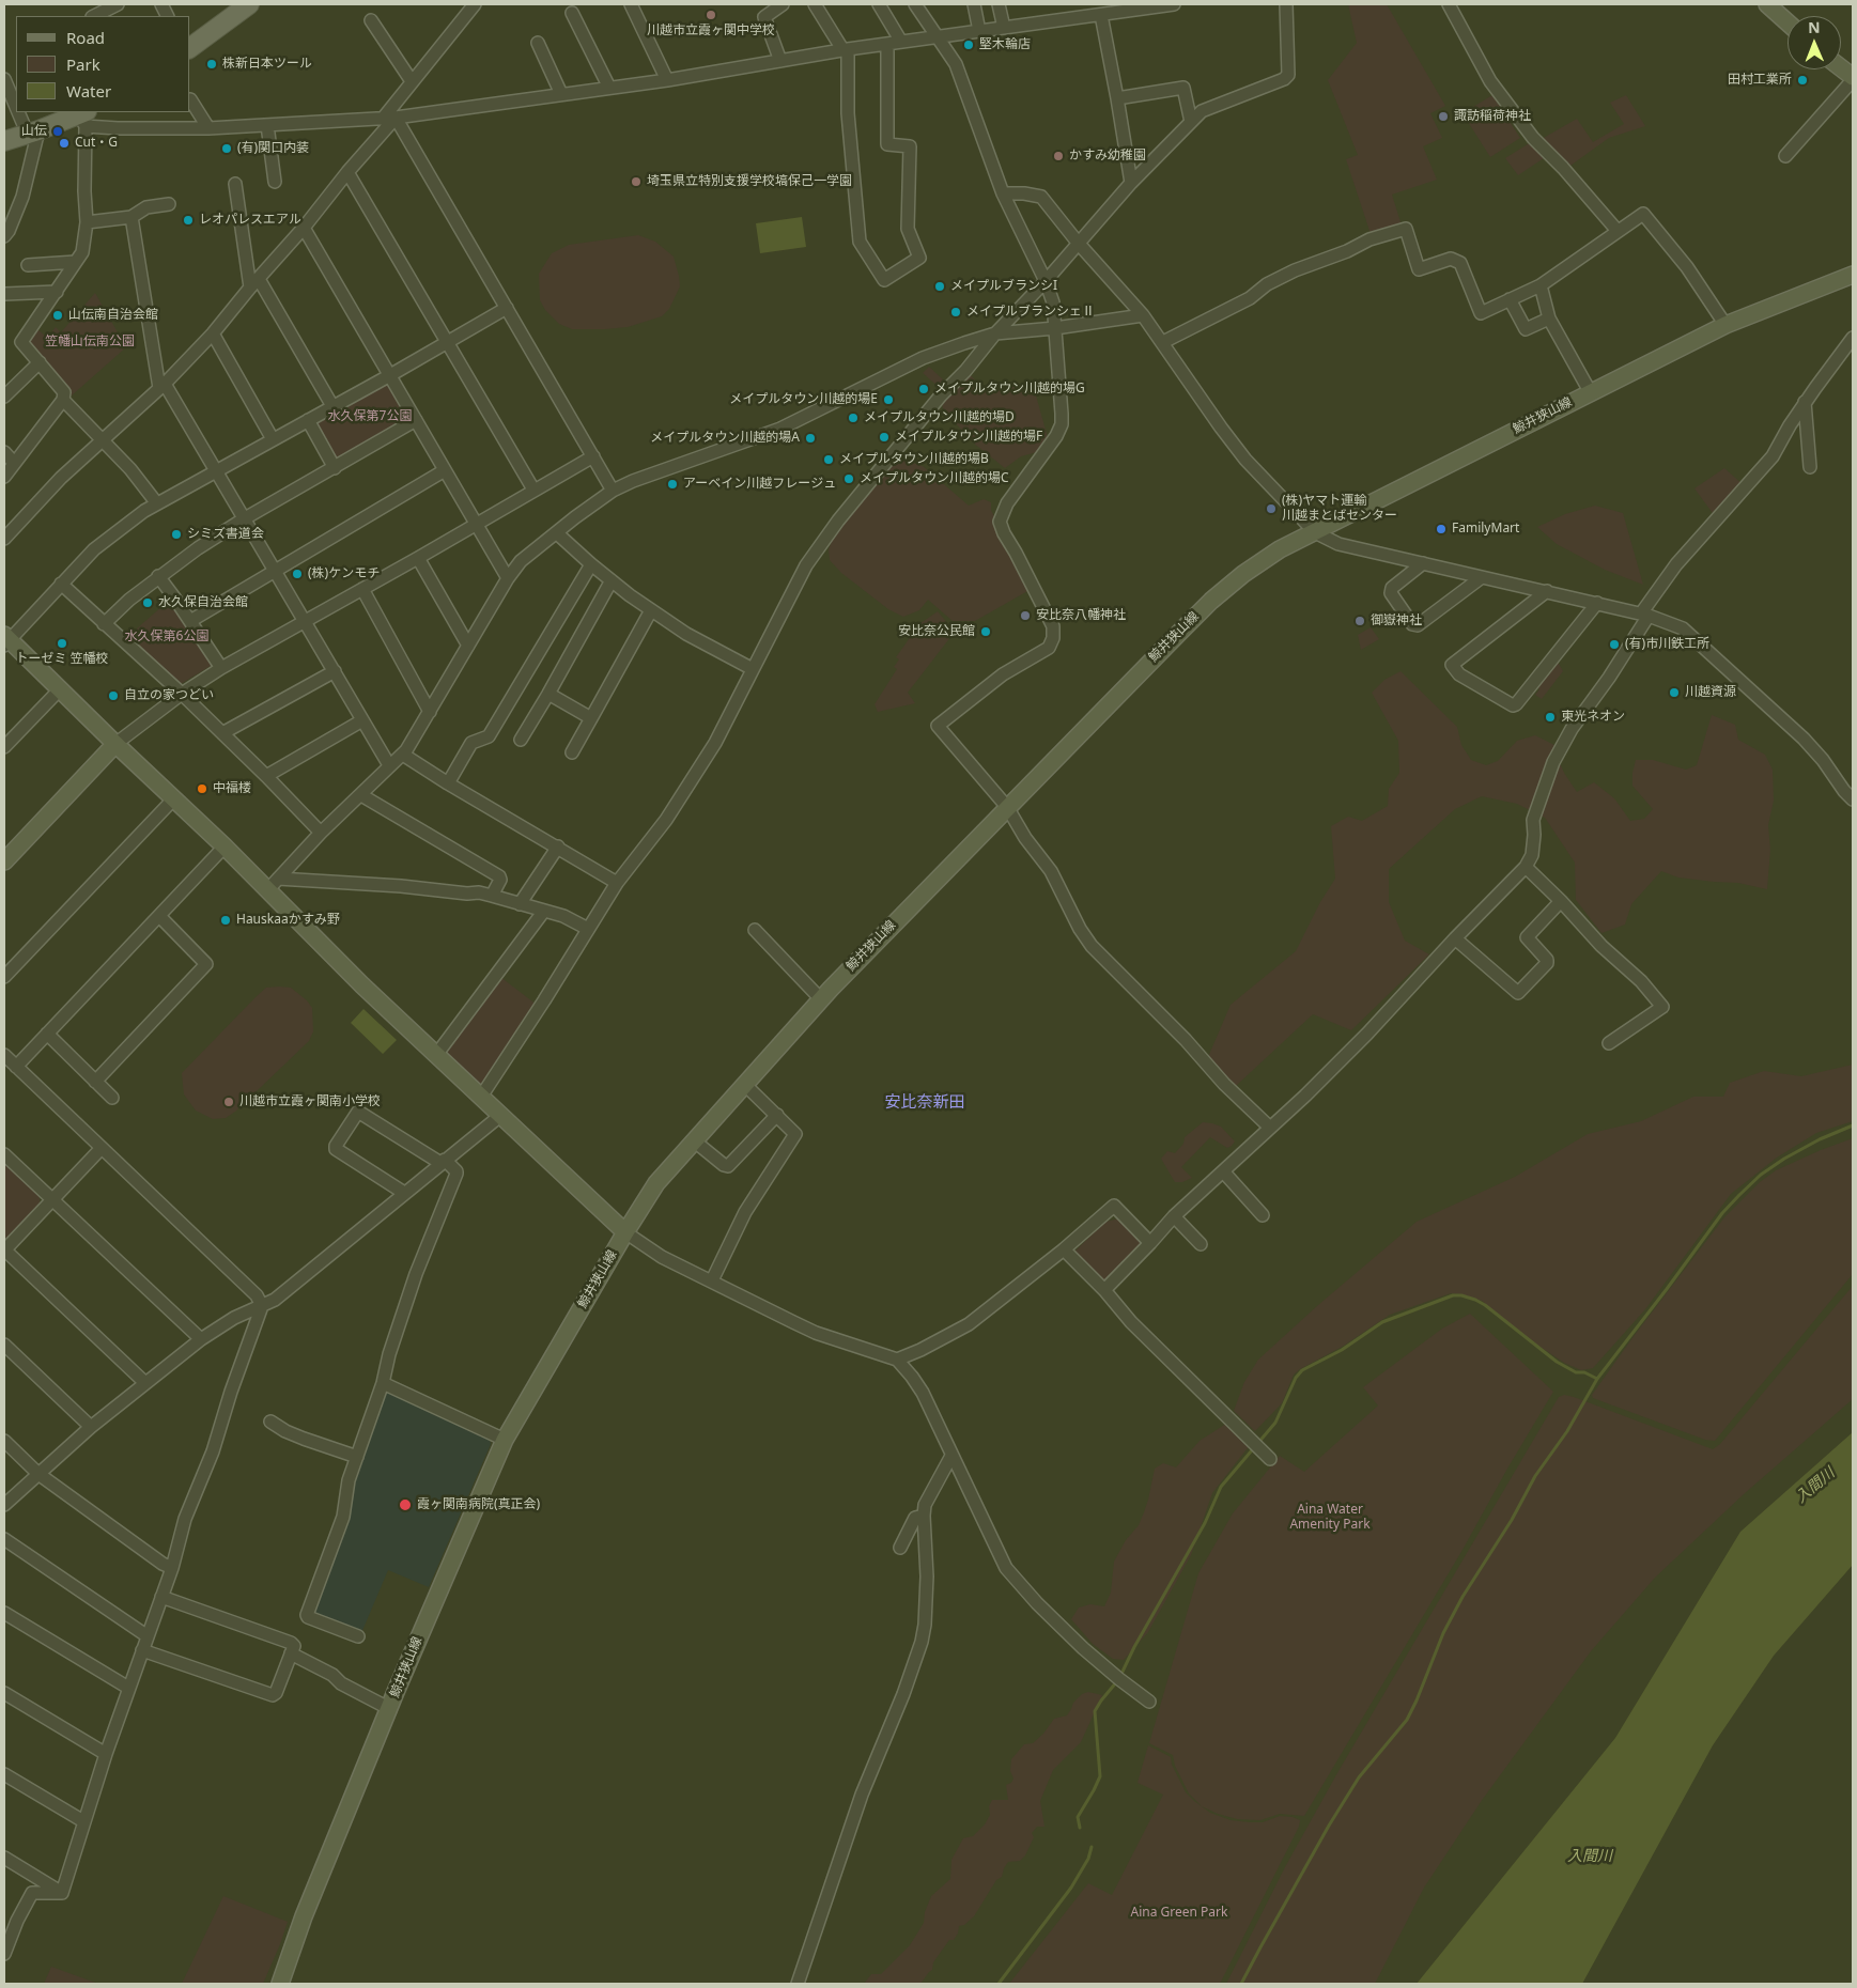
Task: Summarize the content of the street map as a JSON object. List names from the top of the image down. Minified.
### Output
{"streets":{"main road":["鯨井狭山線"]},"districts":["安比奈新田"],"water":["入間川"],"parks":["笠幡山伝南公園","水久保第7公園","水久保第6公園","Aina Water Amenity Park","Aina Green Park"],"places":["川越市立霞ヶ関中学校","堅木輪店","株新日本ツール","田村工業所","諏訪稲荷神社","山伝","Cut・G","(有)関口内装","かすみ幼稚園","埼玉県立特別支援学校塙保己一学園","レオパレスエアル","メイプルブランシI","メイプルブランシェⅡ","山伝南自治会館","メイプルタウン川越的場G","メイプルタウン川越的場E","メイプルタウン川越的場D","メイプルタウン川越的場F","メイプルタウン川越的場A","メイプルタウン川越的場B","メイプルタウン川越的場C","アーベイン川越フレージュ","(株)ヤマト運輸 川越まとばセンター","FamilyMart","シミズ書道会","(株)ケンモチ","水久保自治会館","安比奈八幡神社","御嶽神社","安比奈公民館","トーゼミ 笠幡校","(有)市川鉄工所","川越資源","自立の家つどい","東光ネオン","中福楼","Hauskaaかすみ野","川越市立霞ヶ関南小学校","霞ヶ関南病院(真正会)"],"legend":["Road","Park","Water"],"north":"top"}
